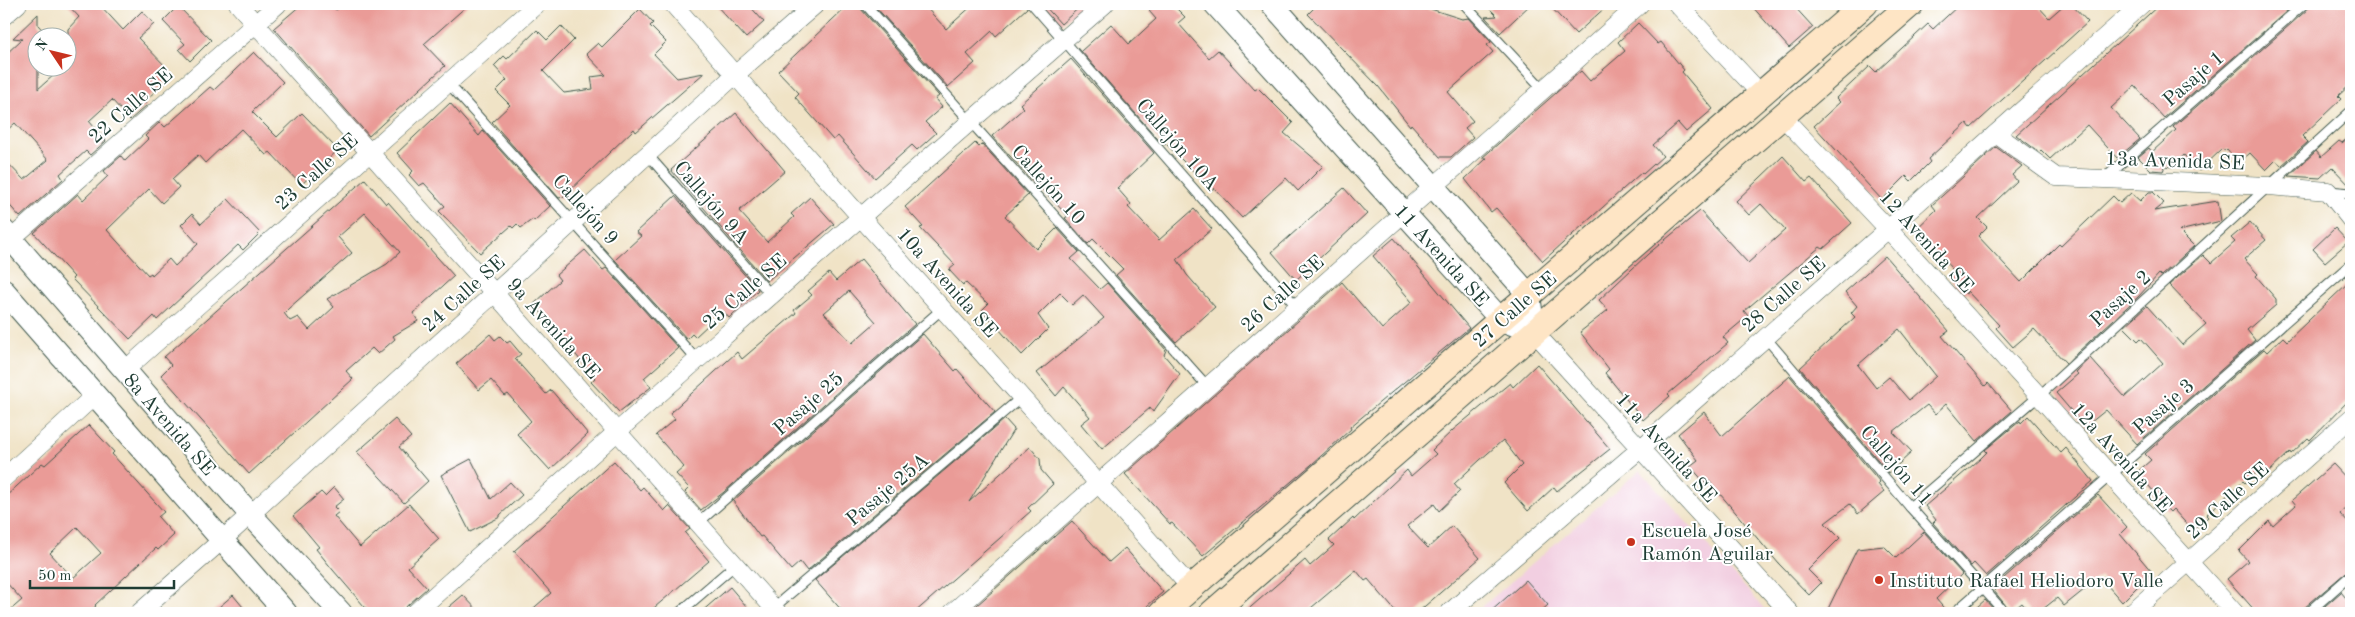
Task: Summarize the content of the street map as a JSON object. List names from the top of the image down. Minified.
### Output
{"streets":{"main road":["27 Calle SE"],"street":["22 Calle SE","13a Avenida SE","23 Calle SE","12 Avenida SE","11 Avenida SE","10a Avenida SE","25 Calle SE","24 Calle SE","26 Calle SE","28 Calle SE","9a Avenida SE","8a Avenida SE","11a Avenida SE","12a Avenida SE","29 Calle SE"],"lane":["Pasaje 1","Callejón 10A","Callejón 10","Callejón 9A","Callejón 9","Pasaje 2","Pasaje 25","Pasaje 3","Callejón 11","Pasaje 25A"]},"crossings":[["Pasaje 1","13a Avenida SE"],["22 Calle SE","9a Avenida SE"],["22 Calle SE","8a Avenida SE"],["Callejón 10A","25 Calle SE"],["Callejón 10A","26 Calle SE"],["13a Avenida SE","28 Calle SE"],["13a Avenida SE","Pasaje 2"],["23 Calle SE","Callejón 9"],["23 Calle SE","9a Avenida SE"],["23 Calle SE","8a Avenida SE"],["Callejón 10","25 Calle SE"],["Callejón 10","26 Calle SE"],["Callejón 9A","25 Calle SE"],["Callejón 9A","24 Calle SE"],["Callejón 9","25 Calle SE"],["Callejón 9","24 Calle SE"],["12 Avenida SE","28 Calle SE"],["12 Avenida SE","Pasaje 2"],["12 Avenida SE","27 Calle SE"],["12 Avenida SE","12a Avenida SE"],["11 Avenida SE","26 Calle SE"],["11 Avenida SE","27 Calle SE"],["11 Avenida SE","11a Avenida SE"],["10a Avenida SE","25 Calle SE"],["10a Avenida SE","24 Calle SE"],["10a Avenida SE","26 Calle SE"],["10a Avenida SE","27 Calle SE"],["10a Avenida SE","Pasaje 25"],["10a Avenida SE","Pasaje 25A"],["25 Calle SE","9a Avenida SE"],["24 Calle SE","9a Avenida SE"],["24 Calle SE","8a Avenida SE"],["28 Calle SE","11a Avenida SE"],["28 Calle SE","Callejón 11"],["Pasaje 2","12a Avenida SE"],["Pasaje 2","Callejón 11"],["27 Calle SE","11a Avenida SE"],["9a Avenida SE","Pasaje 25"],["9a Avenida SE","Pasaje 25A"],["Pasaje 3","12a Avenida SE"],["Pasaje 3","Callejón 11"],["12a Avenida SE","29 Calle SE"]],"places":["Escuela José Ramón Aguilar","Instituto Rafael Heliodoro Valle"],"scale_bar":"50 m","north":"top left"}
